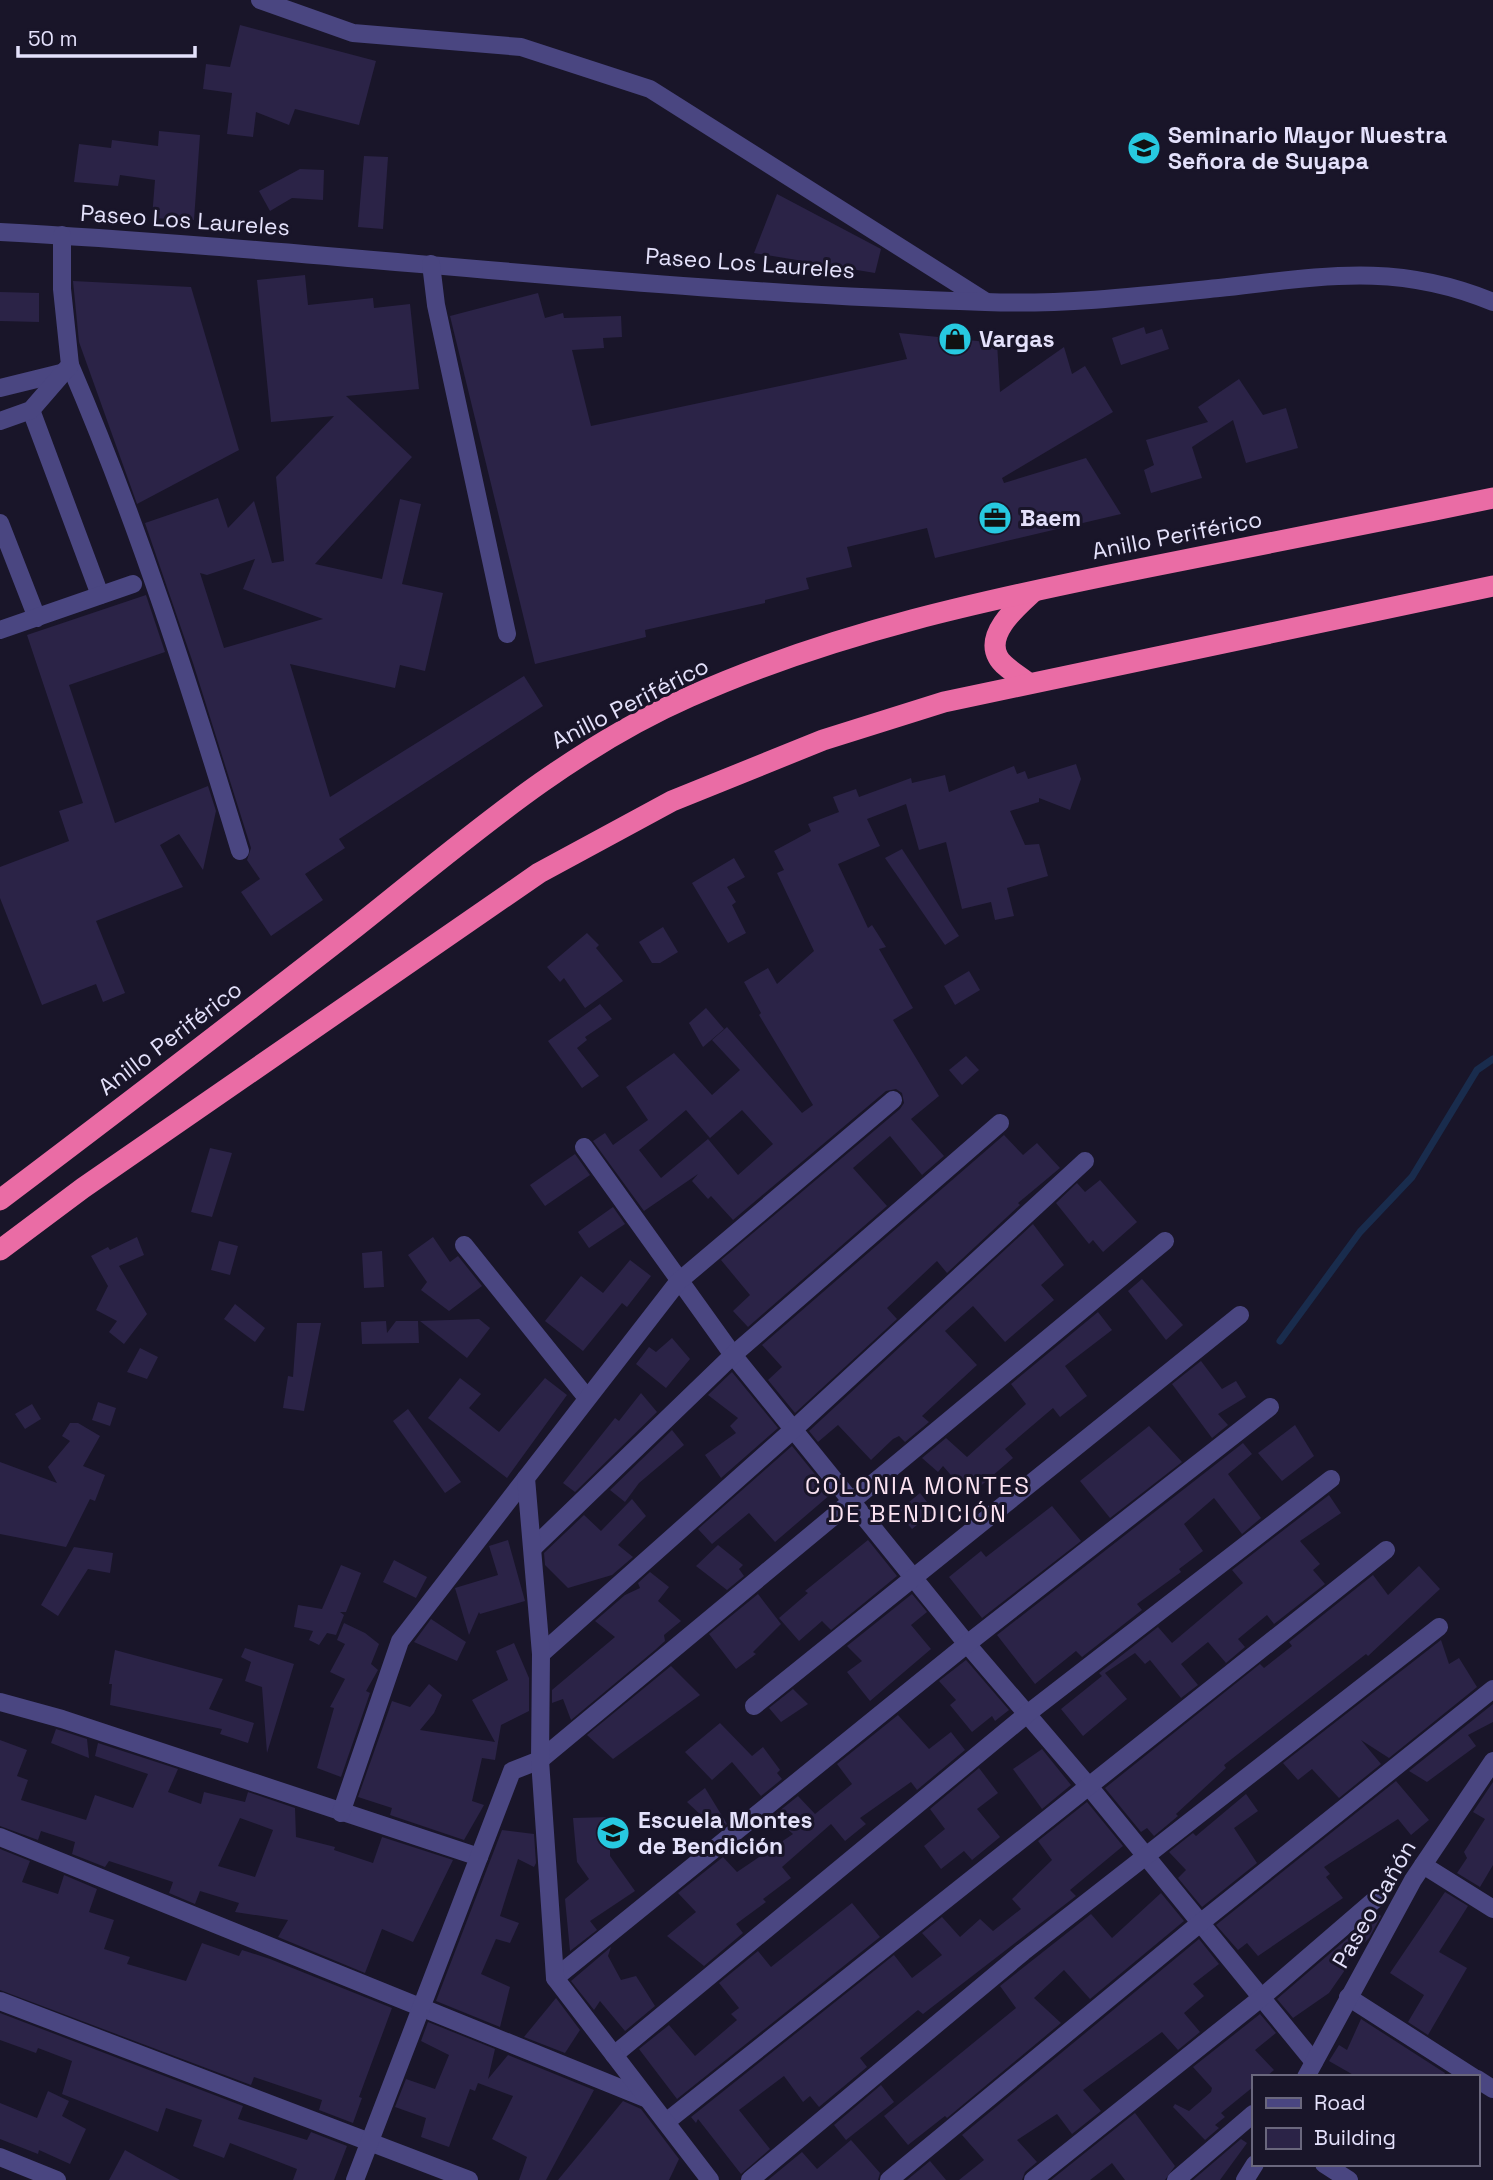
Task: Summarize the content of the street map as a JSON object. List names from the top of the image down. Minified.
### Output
{"streets":{"highway":["Anillo Periférico"],"street":["Paseo Los Laureles","Paseo Cañón"]},"districts":["COLONIA MONTES DE BENDICIÓN"],"places":{"school or university":["Seminario Mayor Nuestra Señora de Suyapa","Escuela Montes de Bendición"],"shop":["Vargas"],"office":["Baem"]},"legend":["Road","Building"],"scale_bar":"50 m"}
